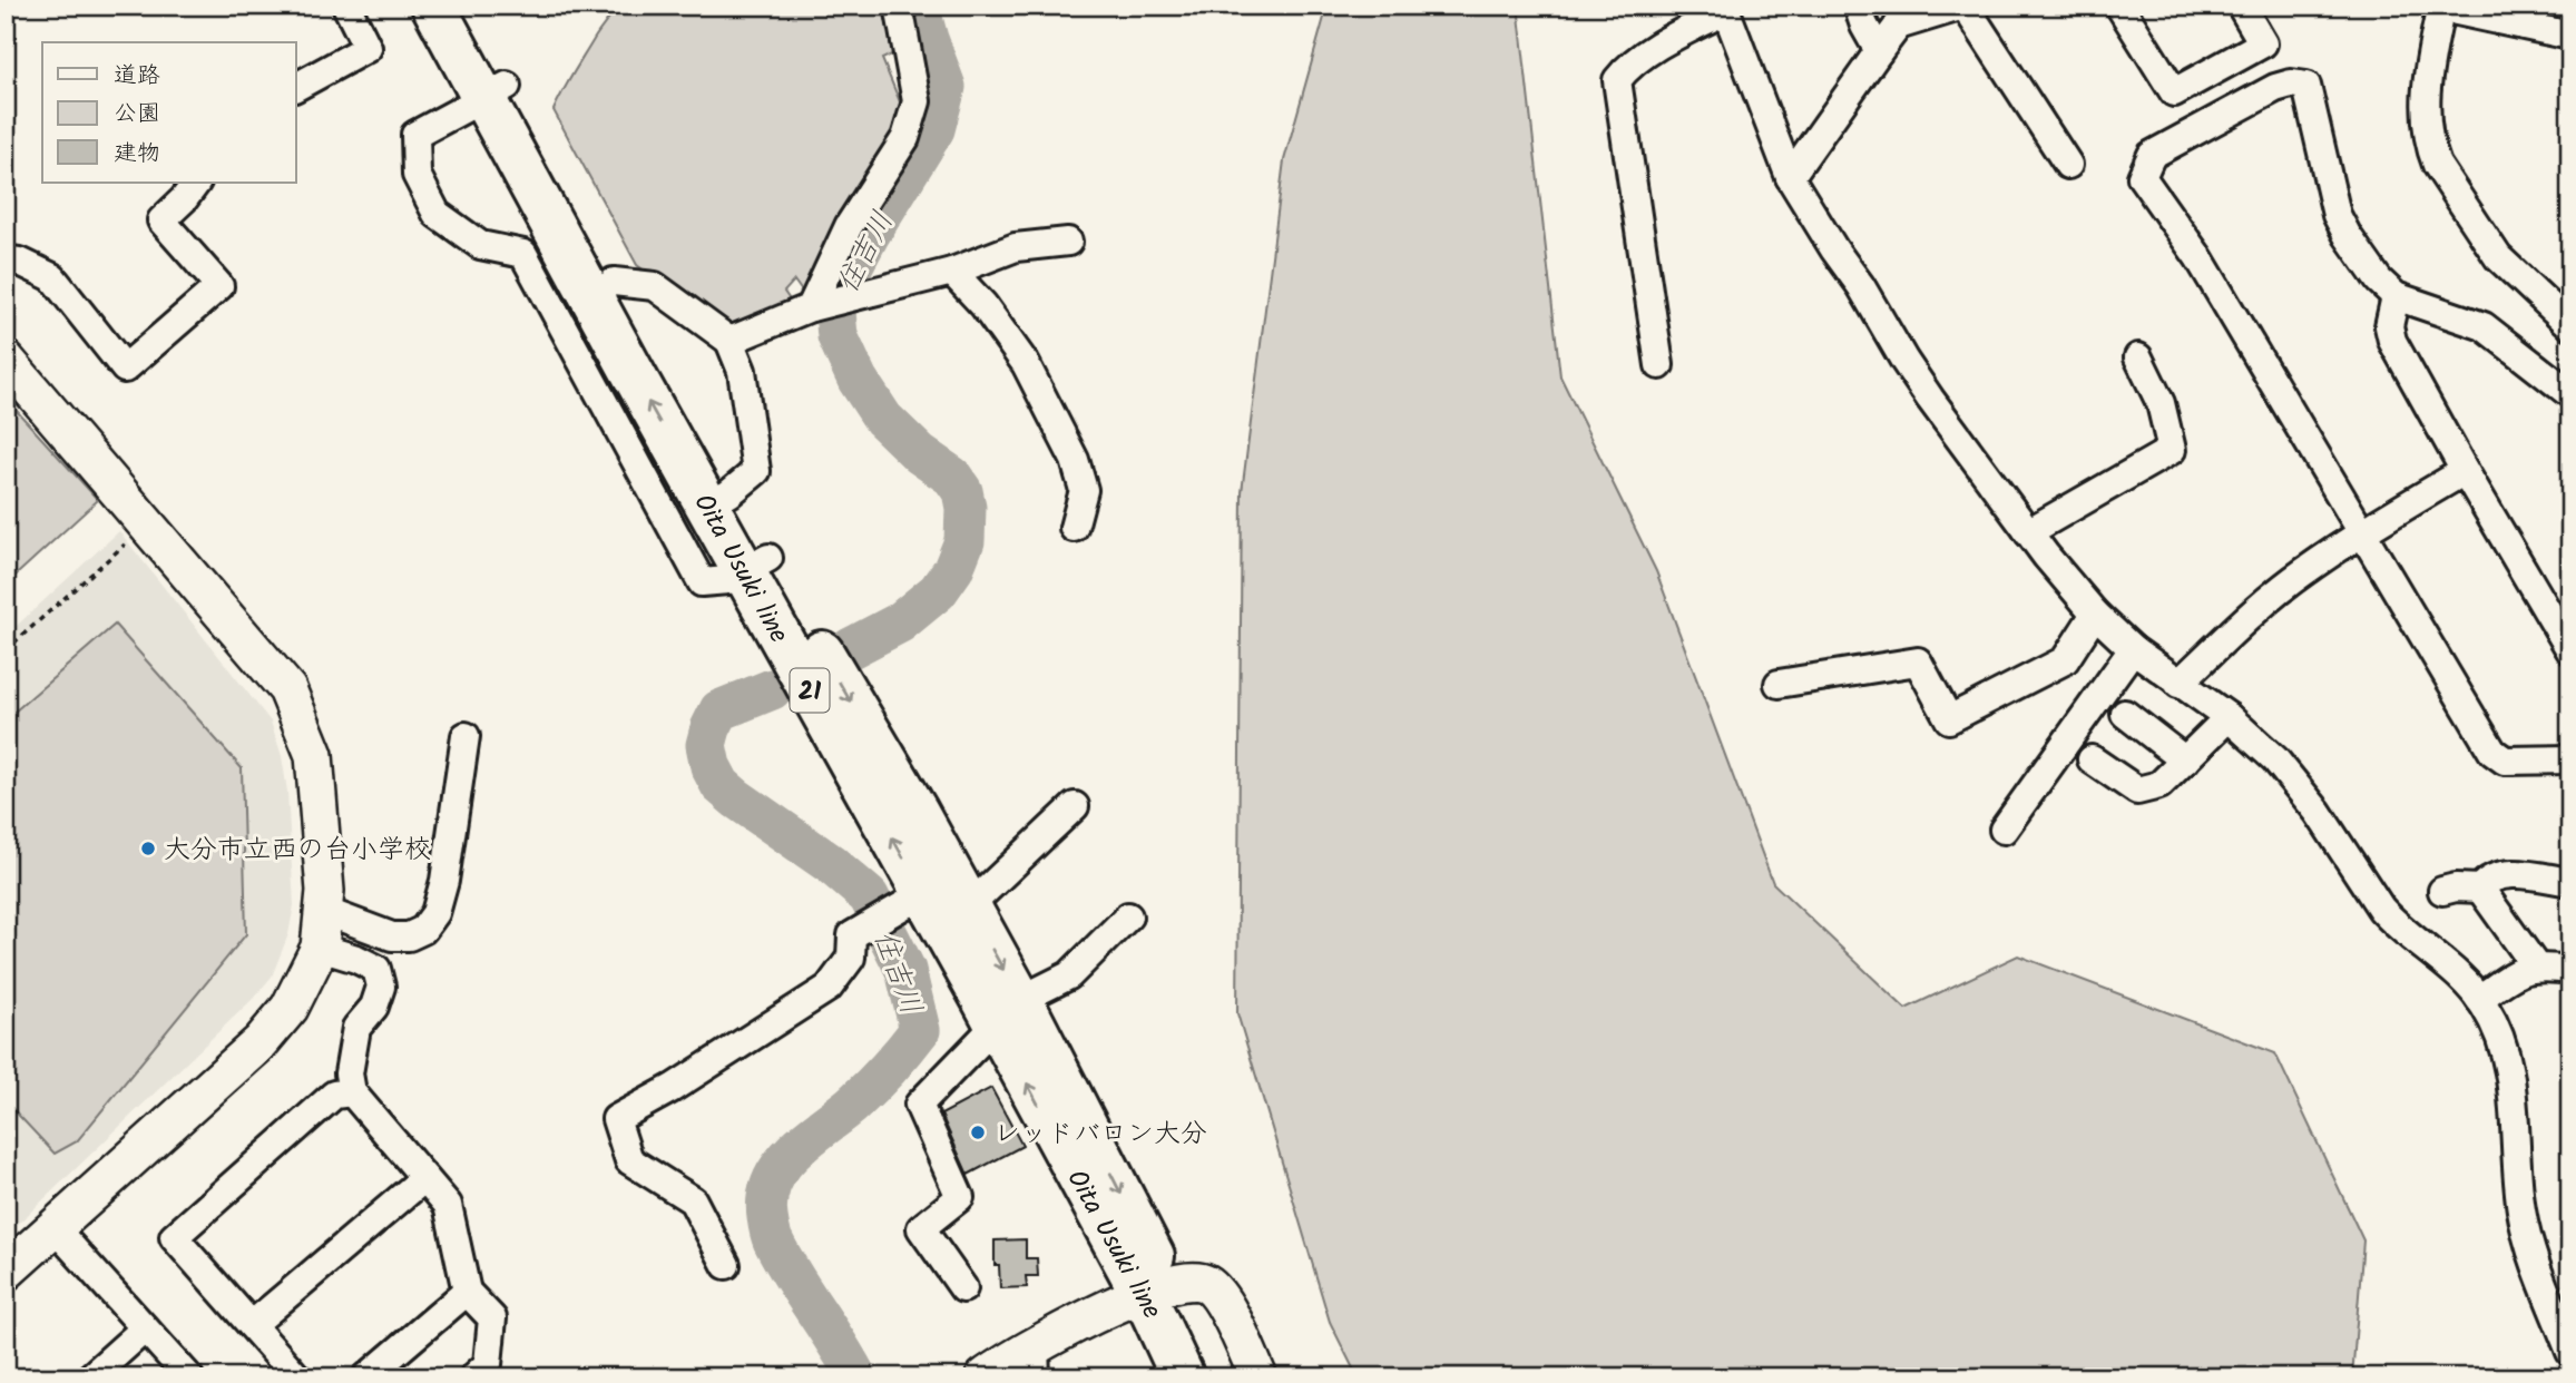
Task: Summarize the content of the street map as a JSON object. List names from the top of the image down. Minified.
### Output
{"streets":{"main road":["Oita Usuki line","21"]},"water":["住吉川"],"places":["大分市立西の台小学校","レッドバロン大分"],"legend":["道路","公園","建物"]}
